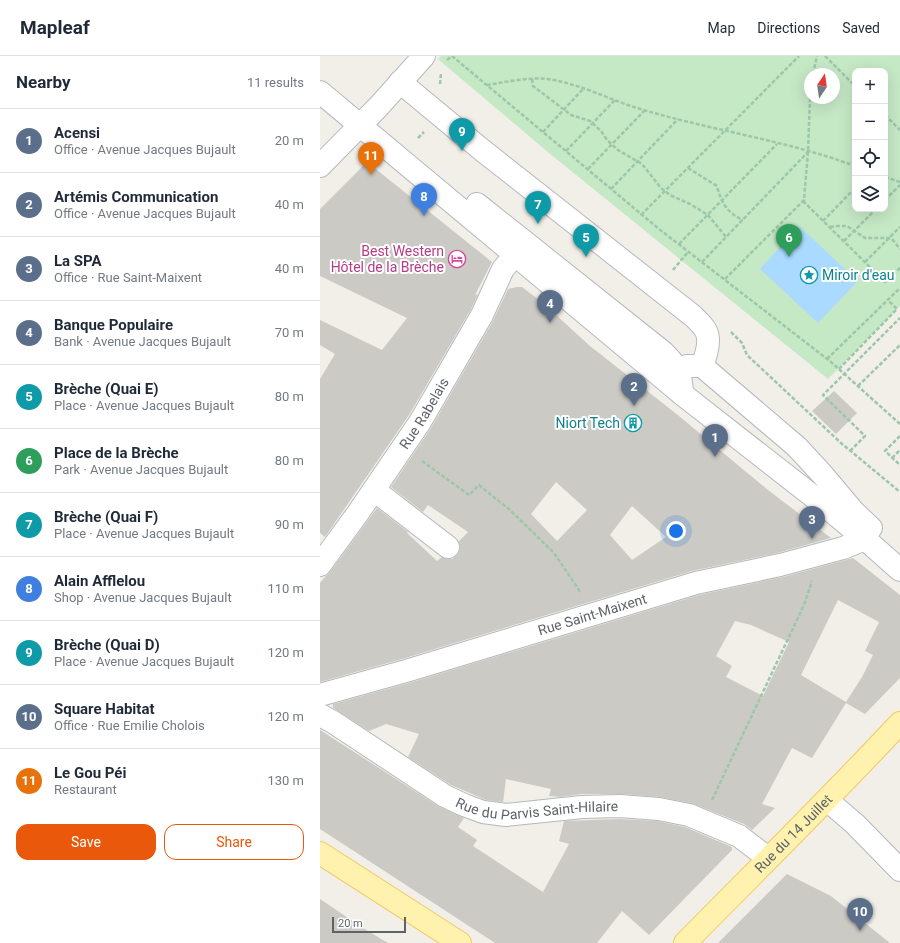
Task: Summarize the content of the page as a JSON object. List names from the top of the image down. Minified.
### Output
{"streets":{"main road":["Rue du 14 Juillet"],"street":["Rue Rabelais","Rue Saint-Maixent","Rue du Parvis Saint-Hilaire"]},"crossings":[["Rue du Parvis Saint-Hilaire","Rue du 14 Juillet"]],"places":{"hotel":["Best Western Hôtel de la Brèche"],"place":["Miroir d'eau"],"building":["Niort Tech"]},"scale_bar":"20 m","north":"top","page":{"header":"Mapleaf","nav":["Map","Directions","Saved"],"heading":["Nearby","11 results"],"map_buttons":["+","−"],"list":[{"mark":"1","name":"Acensi","note":"Office · Avenue Jacques Bujault","value":"20 m"},{"mark":"2","name":"Artémis Communication","note":"Office · Avenue Jacques Bujault","value":"40 m"},{"mark":"3","name":"La SPA","note":"Office · Rue Saint-Maixent","value":"40 m"},{"mark":"4","name":"Banque Populaire","note":"Bank · Avenue Jacques Bujault","value":"70 m"},{"mark":"5","name":"Brèche (Quai E)","note":"Place · Avenue Jacques Bujault","value":"80 m"},{"mark":"6","name":"Place de la Brèche","note":"Park · Avenue Jacques Bujault","value":"80 m"},{"mark":"7","name":"Brèche (Quai F)","note":"Place · Avenue Jacques Bujault","value":"90 m"},{"mark":"8","name":"Alain Afflelou","note":"Shop · Avenue Jacques Bujault","value":"110 m"},{"mark":"9","name":"Brèche (Quai D)","note":"Place · Avenue Jacques Bujault","value":"120 m"},{"mark":"10","name":"Square Habitat","note":"Office · Rue Emilie Cholois","value":"120 m"},{"mark":"11","name":"Le Gou Péi","note":"Restaurant","value":"130 m"}],"pins":["9","11","8","7","5","6","4","2","1","3","10"],"buttons":["Save","Share"],"scale":"20 m"}}
